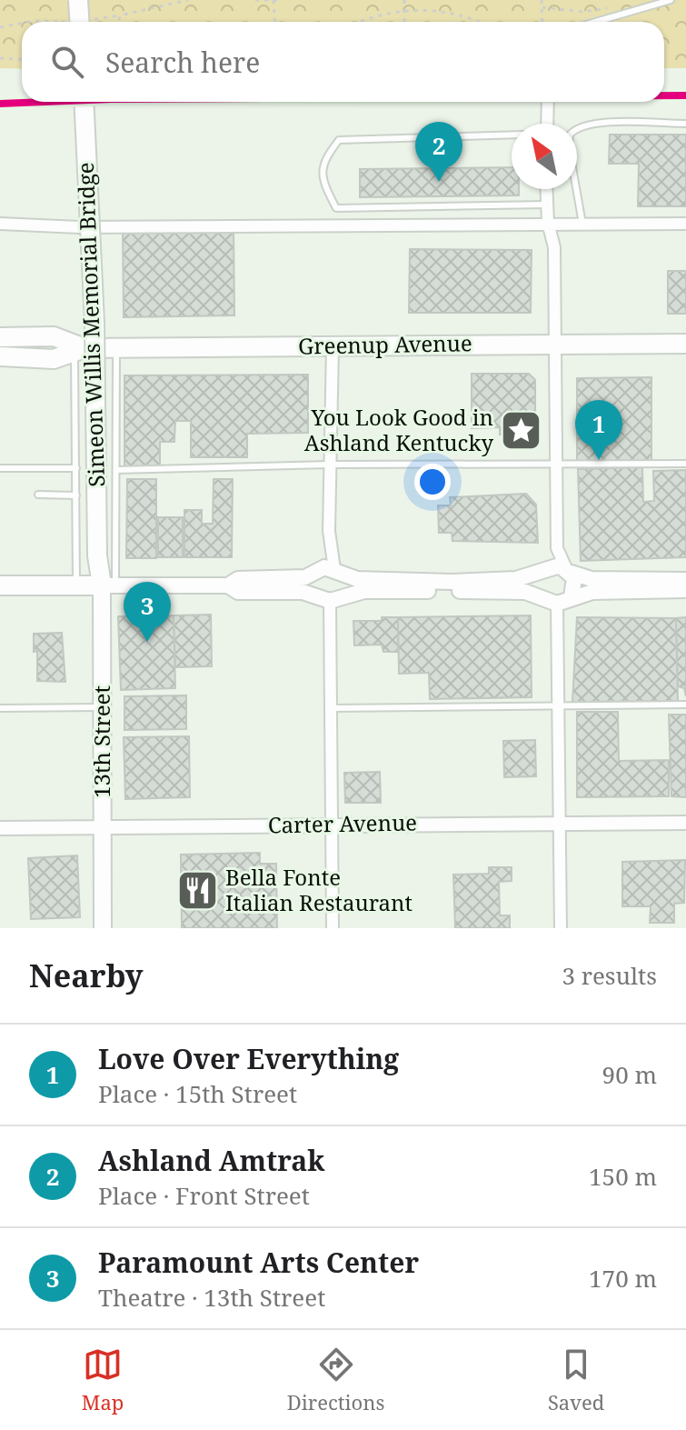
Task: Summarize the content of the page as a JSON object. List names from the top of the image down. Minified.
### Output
{"streets":{"highway":["Simeon Willis Memorial Bridge","Greenup Avenue","13th Street"],"street":["Carter Avenue"]},"crossings":[["Simeon Willis Memorial Bridge","13th Street"],["13th Street","Carter Avenue"]],"places":{"place":["You Look Good in Ashland Kentucky"],"restaurant":["Bella Fonte Italian Restaurant"]},"north":"top left","page":{"search":"Search here","pins":["2","1","3"],"heading":["Nearby","3 results"],"list":[{"mark":"1","name":"Love Over Everything","note":"Place · 15th Street","value":"90 m"},{"mark":"2","name":"Ashland Amtrak","note":"Place · Front Street","value":"150 m"},{"mark":"3","name":"Paramount Arts Center","note":"Theatre · 13th Street","value":"170 m"}],"nav":["Map","Directions","Saved"]}}
